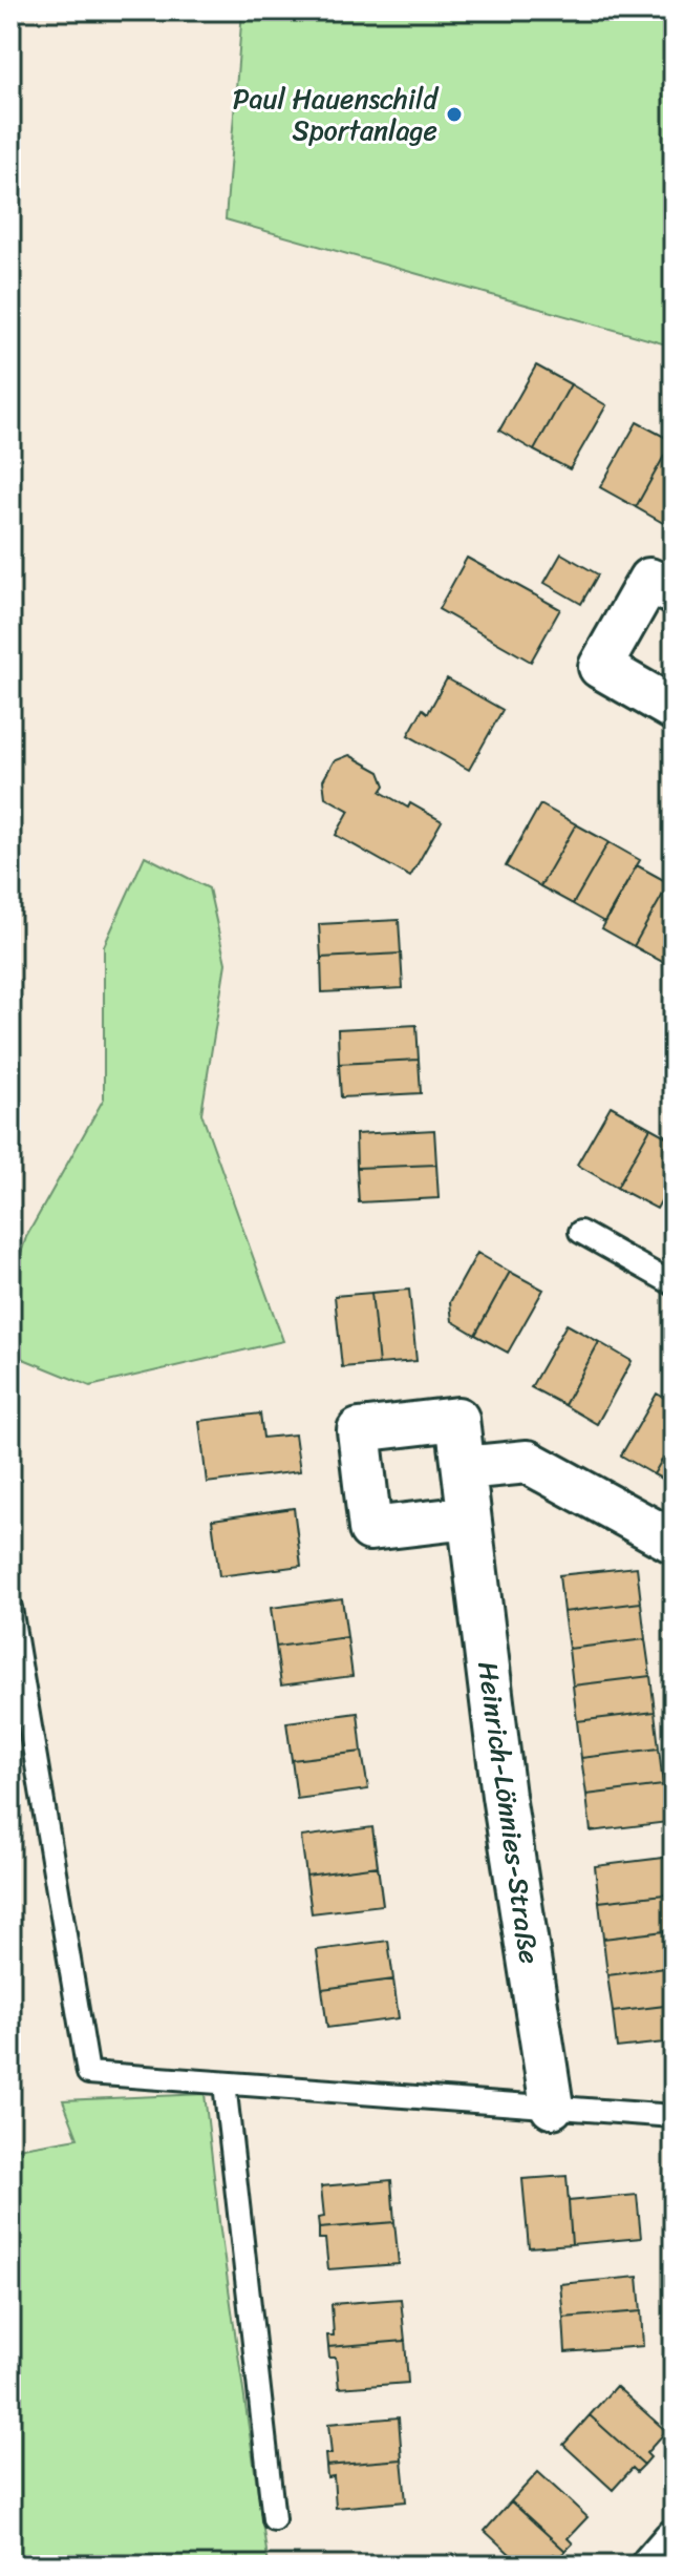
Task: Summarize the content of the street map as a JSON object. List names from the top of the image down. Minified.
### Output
{"streets":{"street":["Heinrich-Lönnies-Straße"]},"places":["Paul Hauenschild Sportanlage"]}
